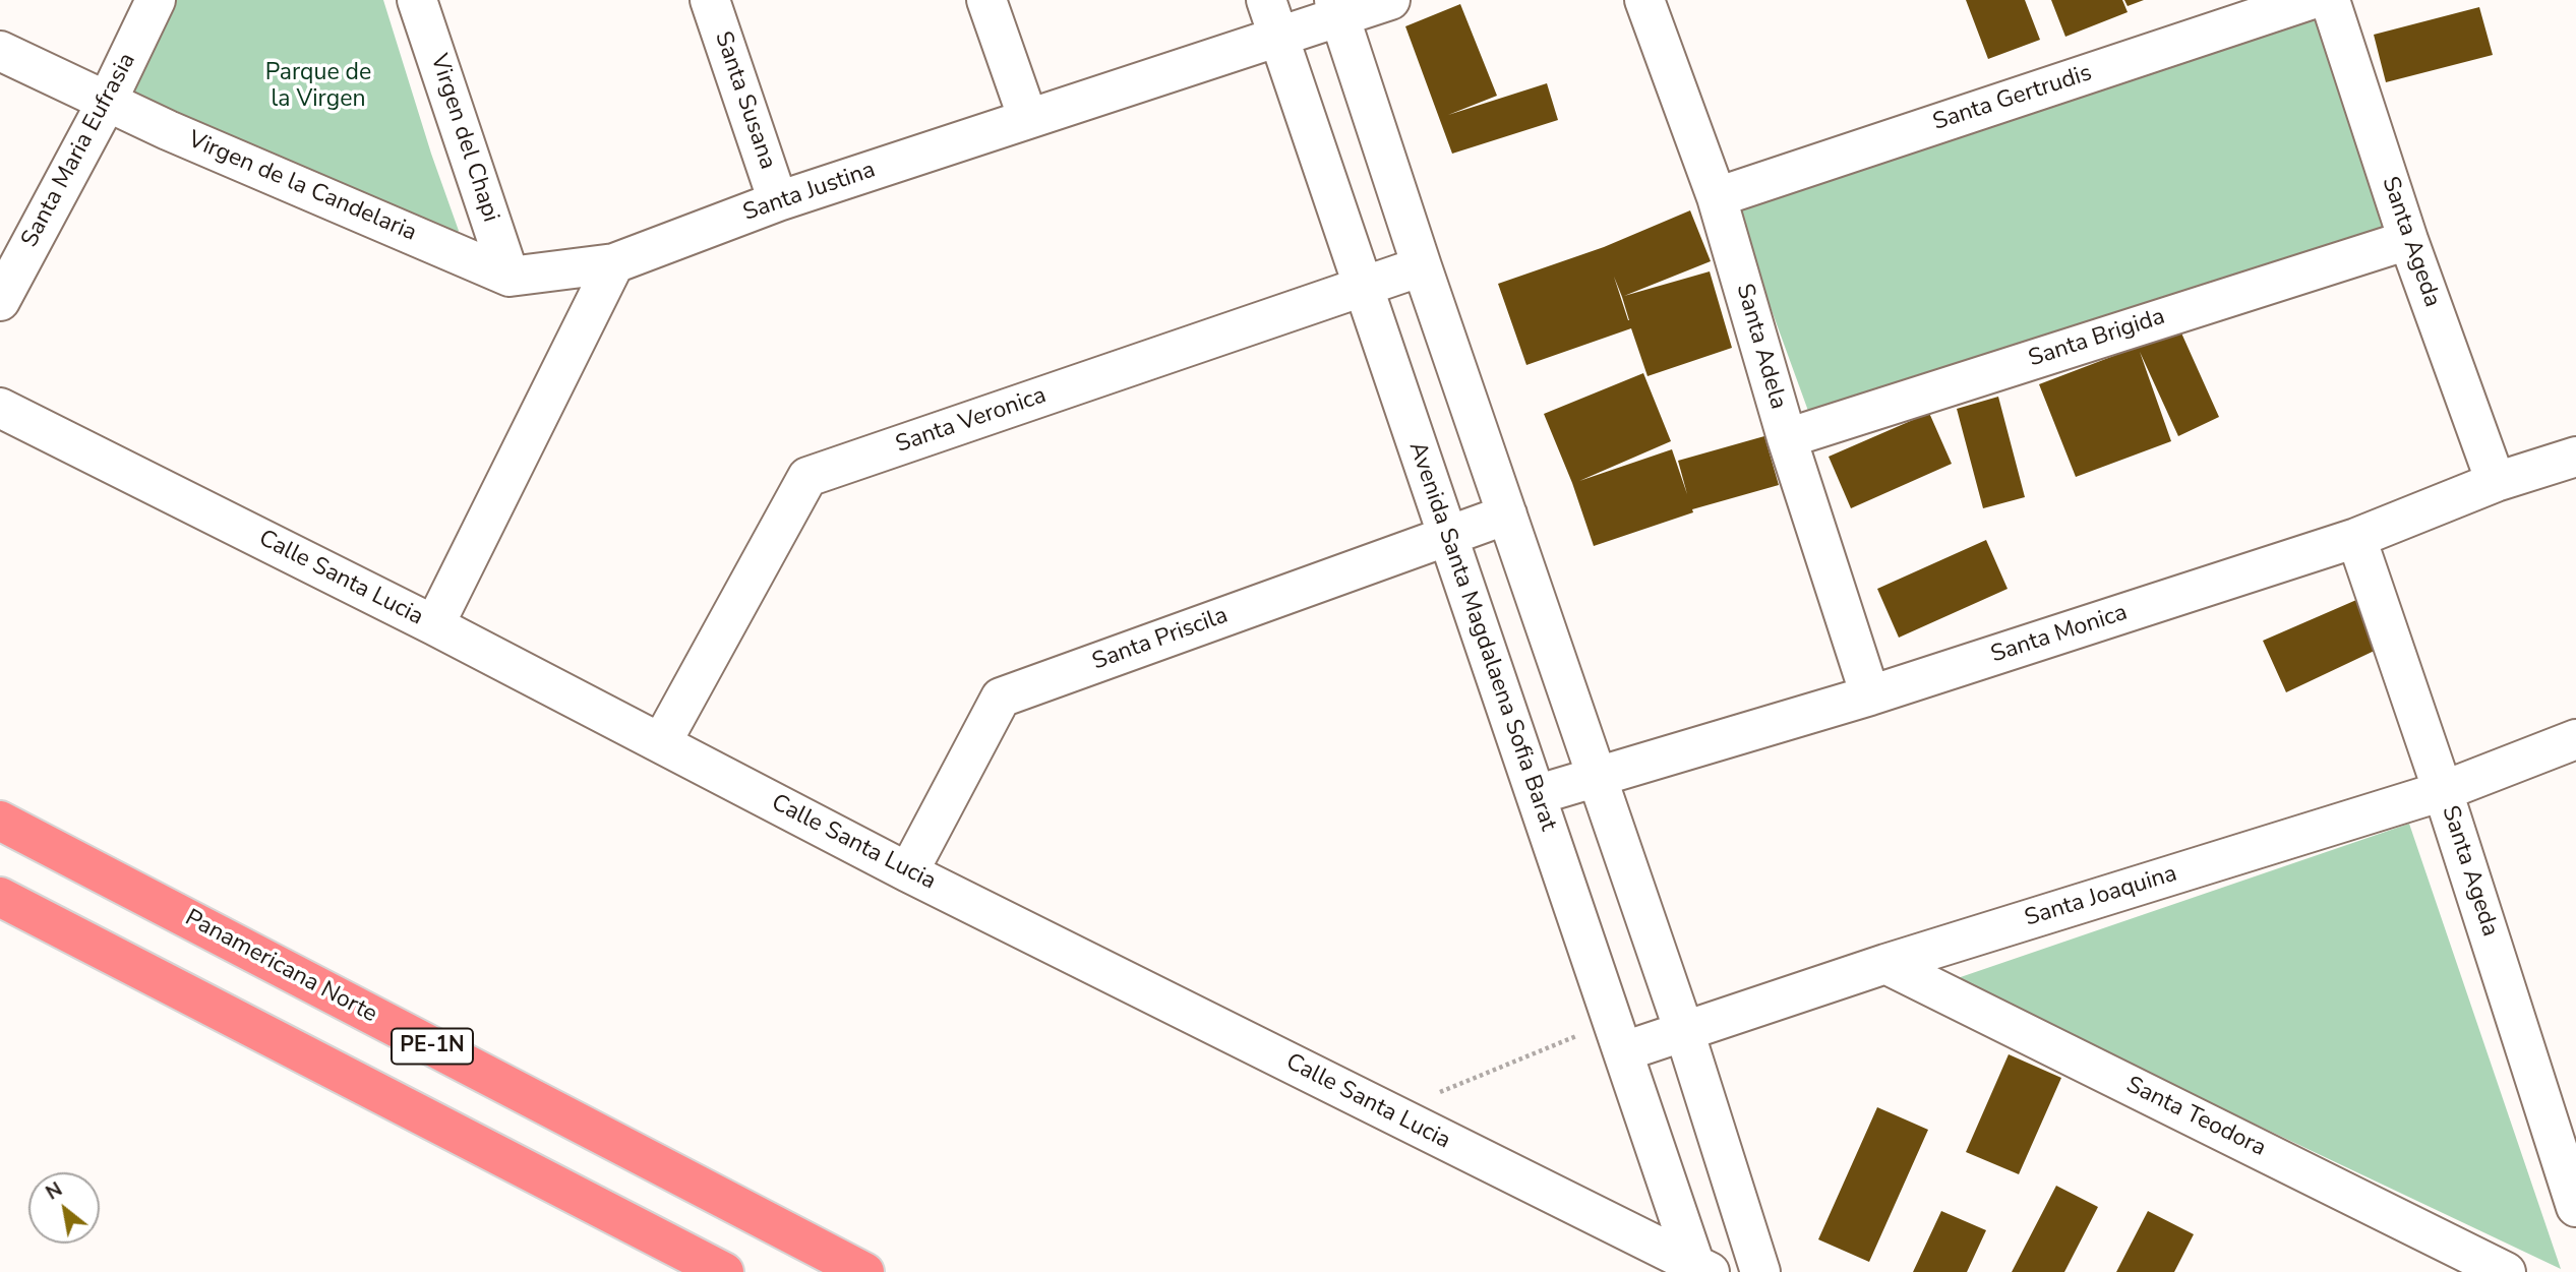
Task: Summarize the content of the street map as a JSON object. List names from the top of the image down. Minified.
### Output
{"streets":{"highway":["Panamericana Norte","PE-1N"],"street":["Santa Gertrudis","Santa Susana","Virgen del Chapi","Santa Maria Eufrasia","Virgen de la Candelaria","Santa Justina","Santa Ageda","Santa Brigida","Santa Adela","Santa Veronica","Calle Santa Lucia","Santa Monica","Avenida Santa Magdalaena Sofia Barat","Santa Priscila","Santa Joaquina","Santa Teodora"]},"crossings":[["Santa Gertrudis","Santa Adela"],["Santa Susana","Santa Justina"],["Virgen del Chapi","Virgen de la Candelaria"],["Santa Maria Eufrasia","Virgen de la Candelaria"],["Santa Justina","Avenida Santa Magdalaena Sofia Barat"],["Santa Ageda","Santa Brigida"],["Santa Ageda","Santa Monica"],["Santa Ageda","Santa Joaquina"],["Santa Brigida","Santa Adela"],["Santa Adela","Santa Monica"],["Santa Veronica","Calle Santa Lucia"],["Santa Veronica","Avenida Santa Magdalaena Sofia Barat"],["Calle Santa Lucia","Avenida Santa Magdalaena Sofia Barat"],["Calle Santa Lucia","Santa Priscila"],["Santa Monica","Avenida Santa Magdalaena Sofia Barat"],["Avenida Santa Magdalaena Sofia Barat","Santa Priscila"],["Avenida Santa Magdalaena Sofia Barat","Santa Joaquina"],["Santa Joaquina","Santa Teodora"]],"parks":["Parque de la Virgen"],"north":"top left"}
